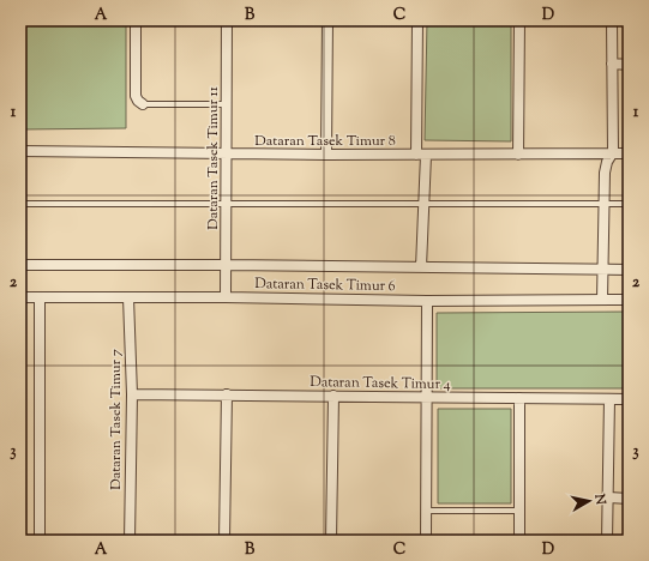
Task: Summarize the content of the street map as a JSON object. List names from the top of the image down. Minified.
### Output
{"streets":{"street":["Dataran Tasek Timur 8","Dataran Tasek Timur 11","Dataran Tasek Timur 6","Dataran Tasek Timur 4","Dataran Tasek Timur 7"]},"crossings":[["Dataran Tasek Timur 8","Dataran Tasek Timur 11"],["Dataran Tasek Timur 11","Dataran Tasek Timur 6"],["Dataran Tasek Timur 6","Dataran Tasek Timur 7"],["Dataran Tasek Timur 4","Dataran Tasek Timur 7"]],"north":"right","grid":{"columns":["A","B","C","D"],"rows":["1","2","3"]}}
